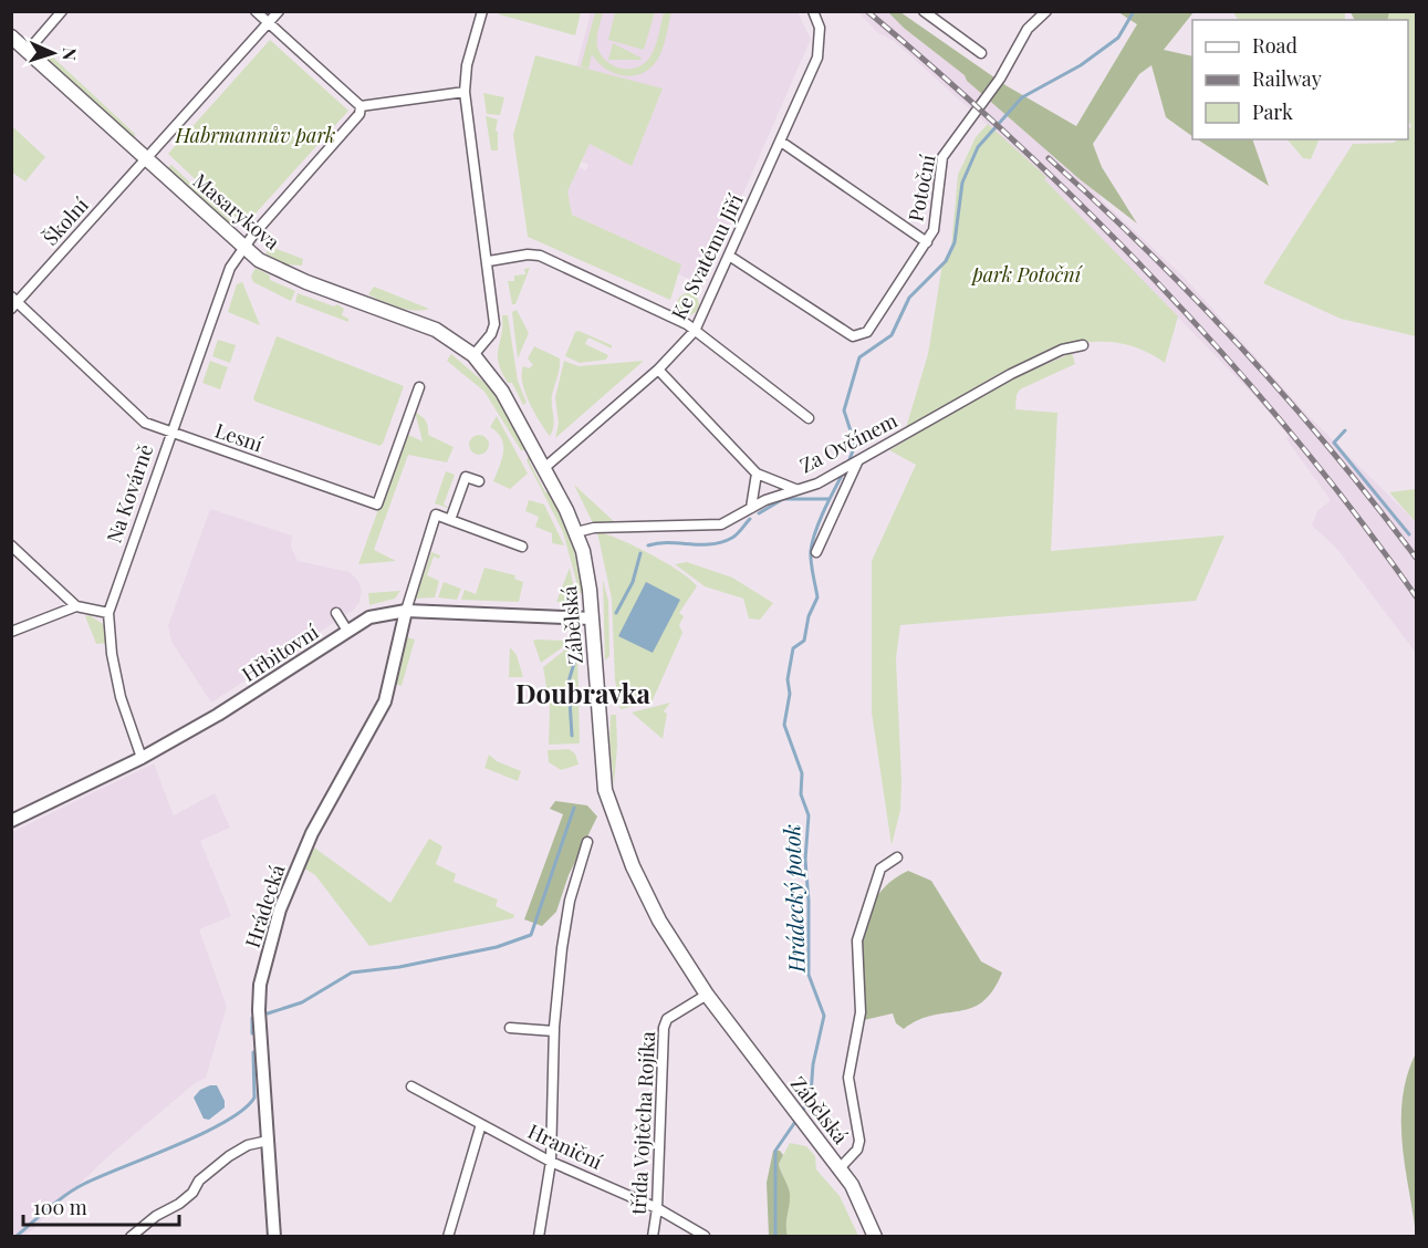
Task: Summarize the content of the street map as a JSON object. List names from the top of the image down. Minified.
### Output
{"streets":{"main road":["Masarykova","Zábělská"],"street":["Potoční","Školní","Ke Svatému Jiří","Lesní","Za Ovčínem","Na Kovárně","Hřbitovní","Hrádecká","třída Vojtěcha Rojíka","Hraniční"]},"crossings":[["Potoční","Ke Svatému Jiří"],["Masarykova","Školní"],["Masarykova","Na Kovárně"],["Masarykova","Zábělská"],["Školní","Lesní"],["Ke Svatému Jiří","Za Ovčínem"],["Ke Svatému Jiří","Zábělská"],["Lesní","Na Kovárně"],["Na Kovárně","Hřbitovní"],["Zábělská","Hřbitovní"],["Zábělská","třída Vojtěcha Rojíka"],["Hřbitovní","Hrádecká"],["třída Vojtěcha Rojíka","Hraniční"]],"districts":["Doubravka"],"water":["Hrádecký potok"],"parks":["Habrmannův park","park Potoční"],"legend":["Road","Railway","Park"],"scale_bar":"100 m","north":"right"}
